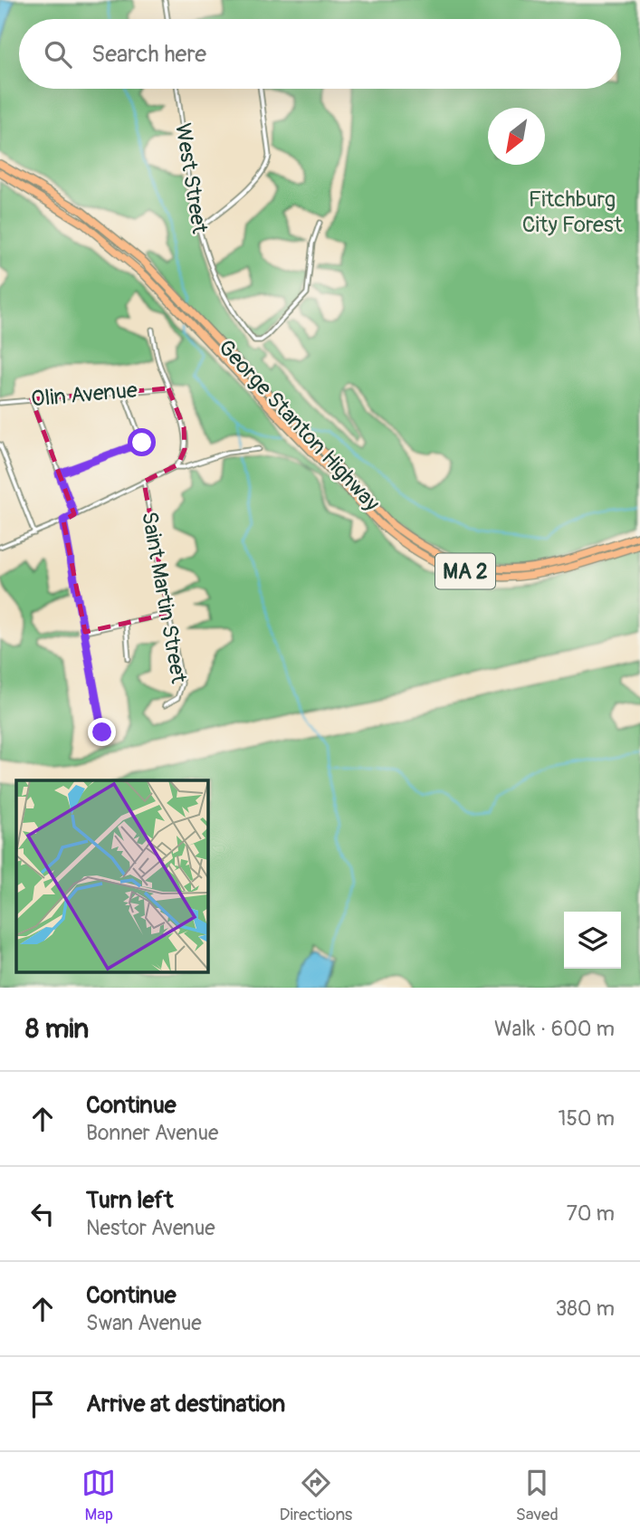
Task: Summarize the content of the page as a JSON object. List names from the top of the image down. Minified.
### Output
{"streets":{"highway":["George Stanton Highway","MA 2"],"street":["West Street","Olin Avenue","Saint Martin Street"]},"parks":["Fitchburg City Forest"],"north":"bottom left","page":{"search":"Search here","heading":["8 min","Walk · 600 m"],"list":[["Continue","Bonner Avenue","150 m"],["Turn left","Nestor Avenue","70 m"],["Continue","Swan Avenue","380 m"],"Arrive at destination"],"nav":["Map","Directions","Saved"]}}
